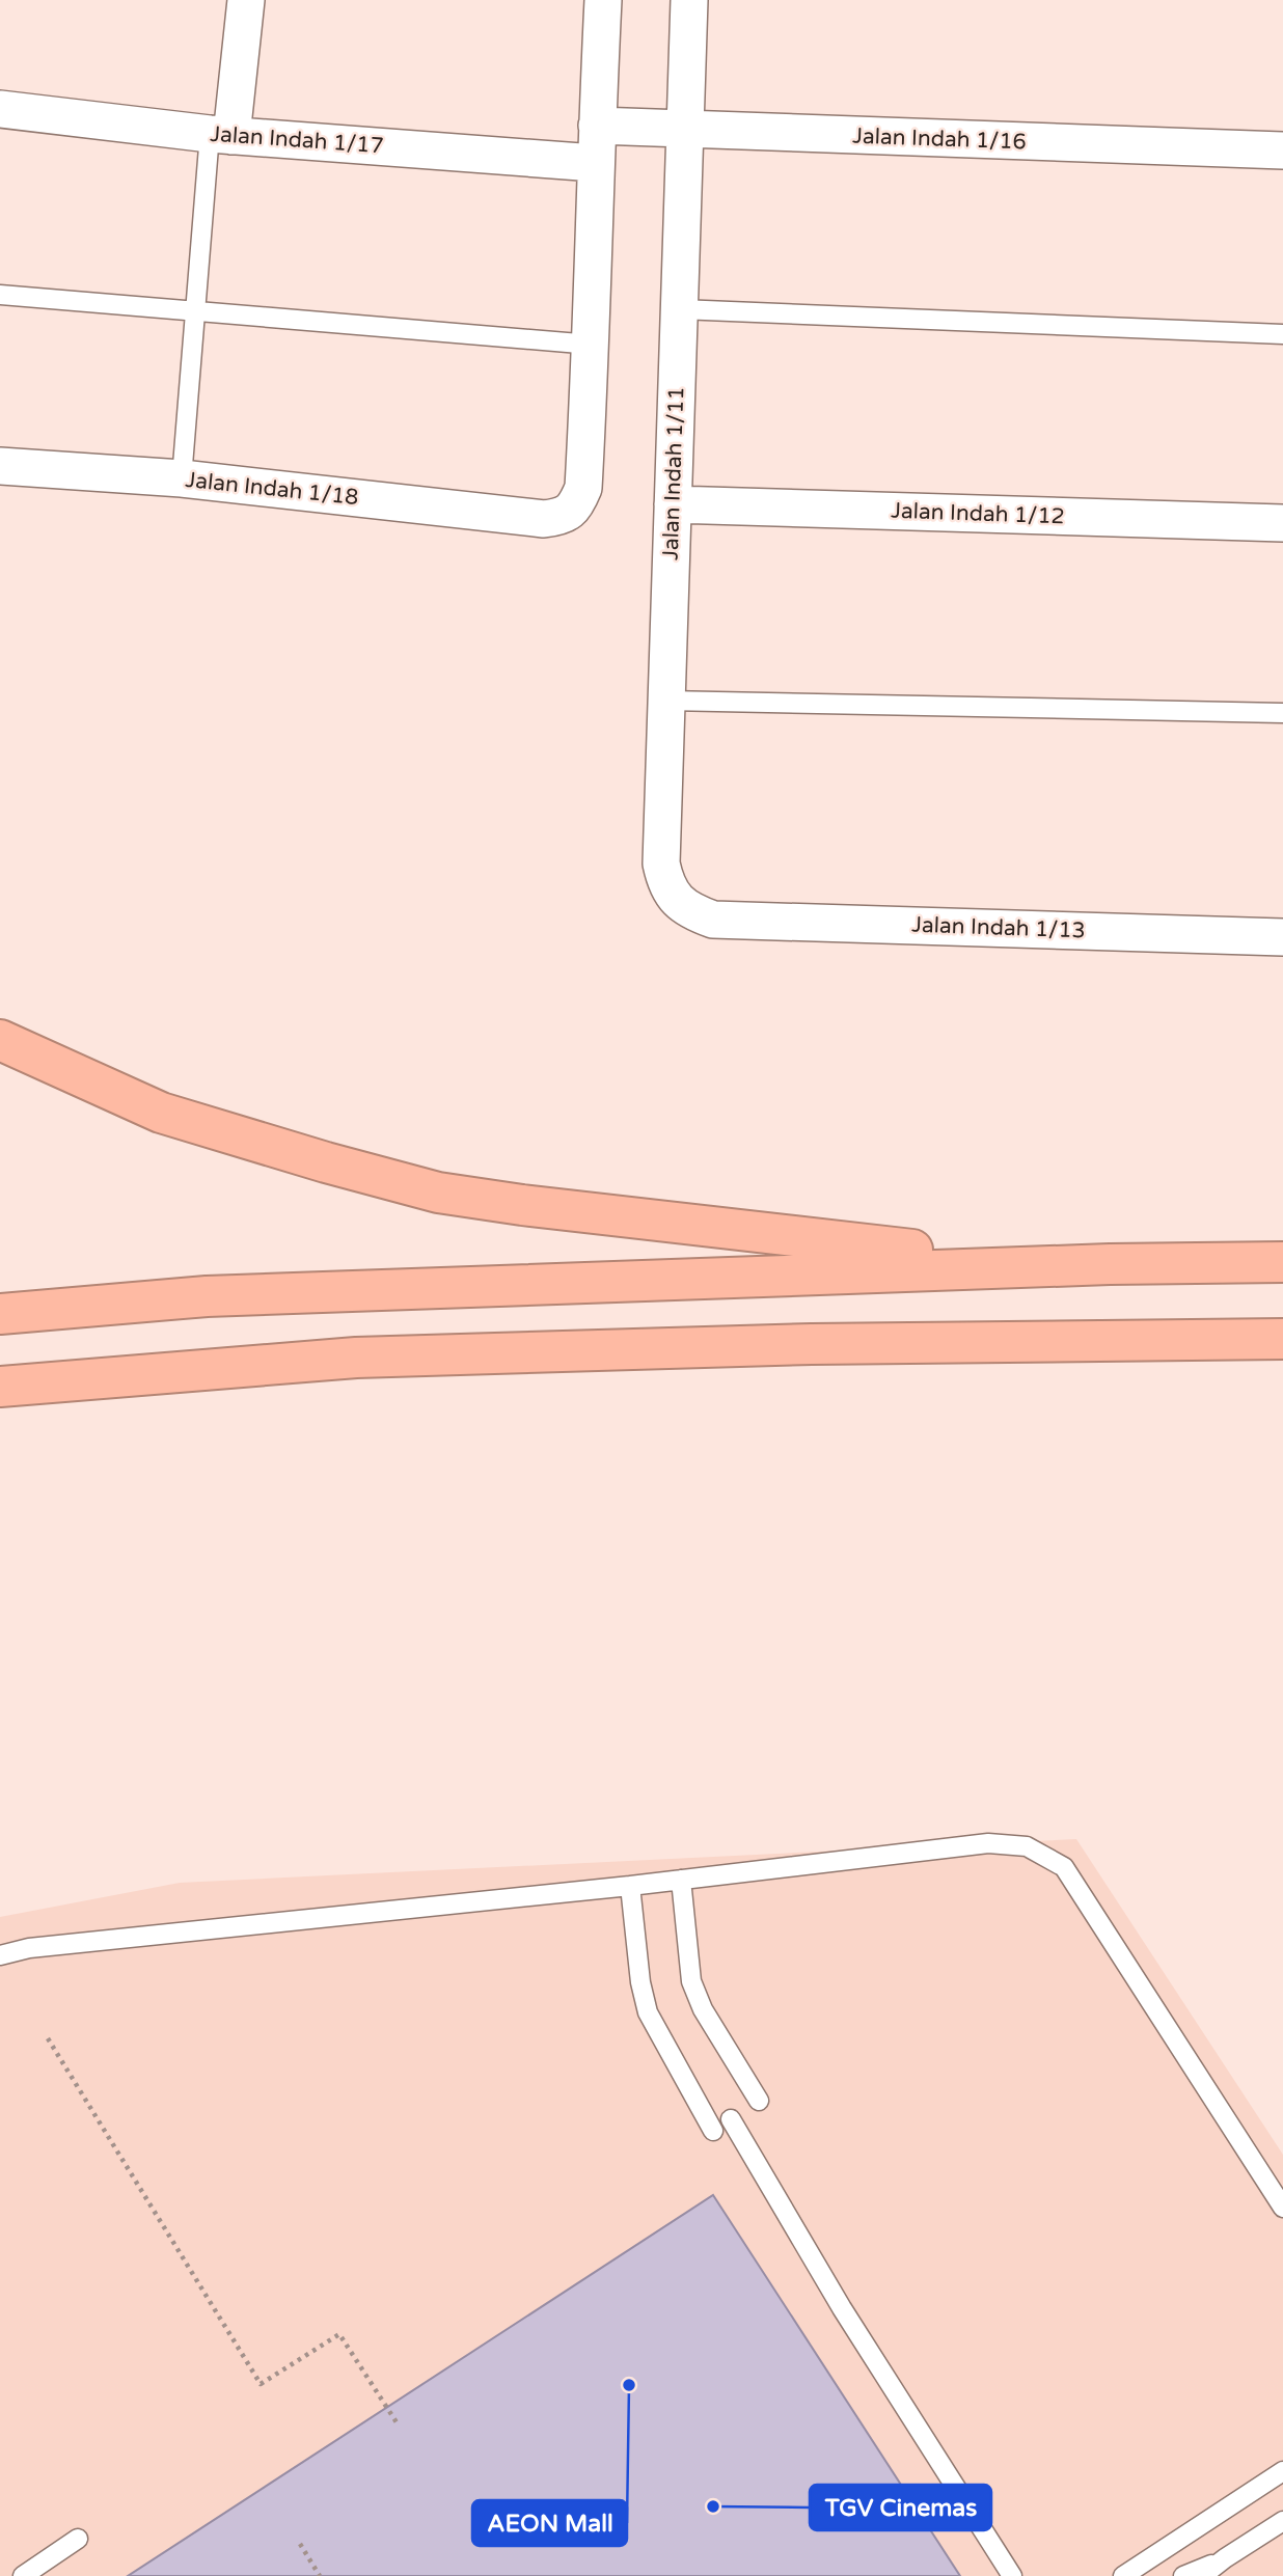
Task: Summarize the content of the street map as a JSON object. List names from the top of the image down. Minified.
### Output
{"streets":{"street":["Jalan Indah 1/16","Jalan Indah 1/17","Jalan Indah 1/11","Jalan Indah 1/18","Jalan Indah 1/12","Jalan Indah 1/13"]},"crossings":[["Jalan Indah 1/16","Jalan Indah 1/11"],["Jalan Indah 1/11","Jalan Indah 1/12"],["Jalan Indah 1/11","Jalan Indah 1/13"]],"places":["AEON Mall","TGV Cinemas"]}
